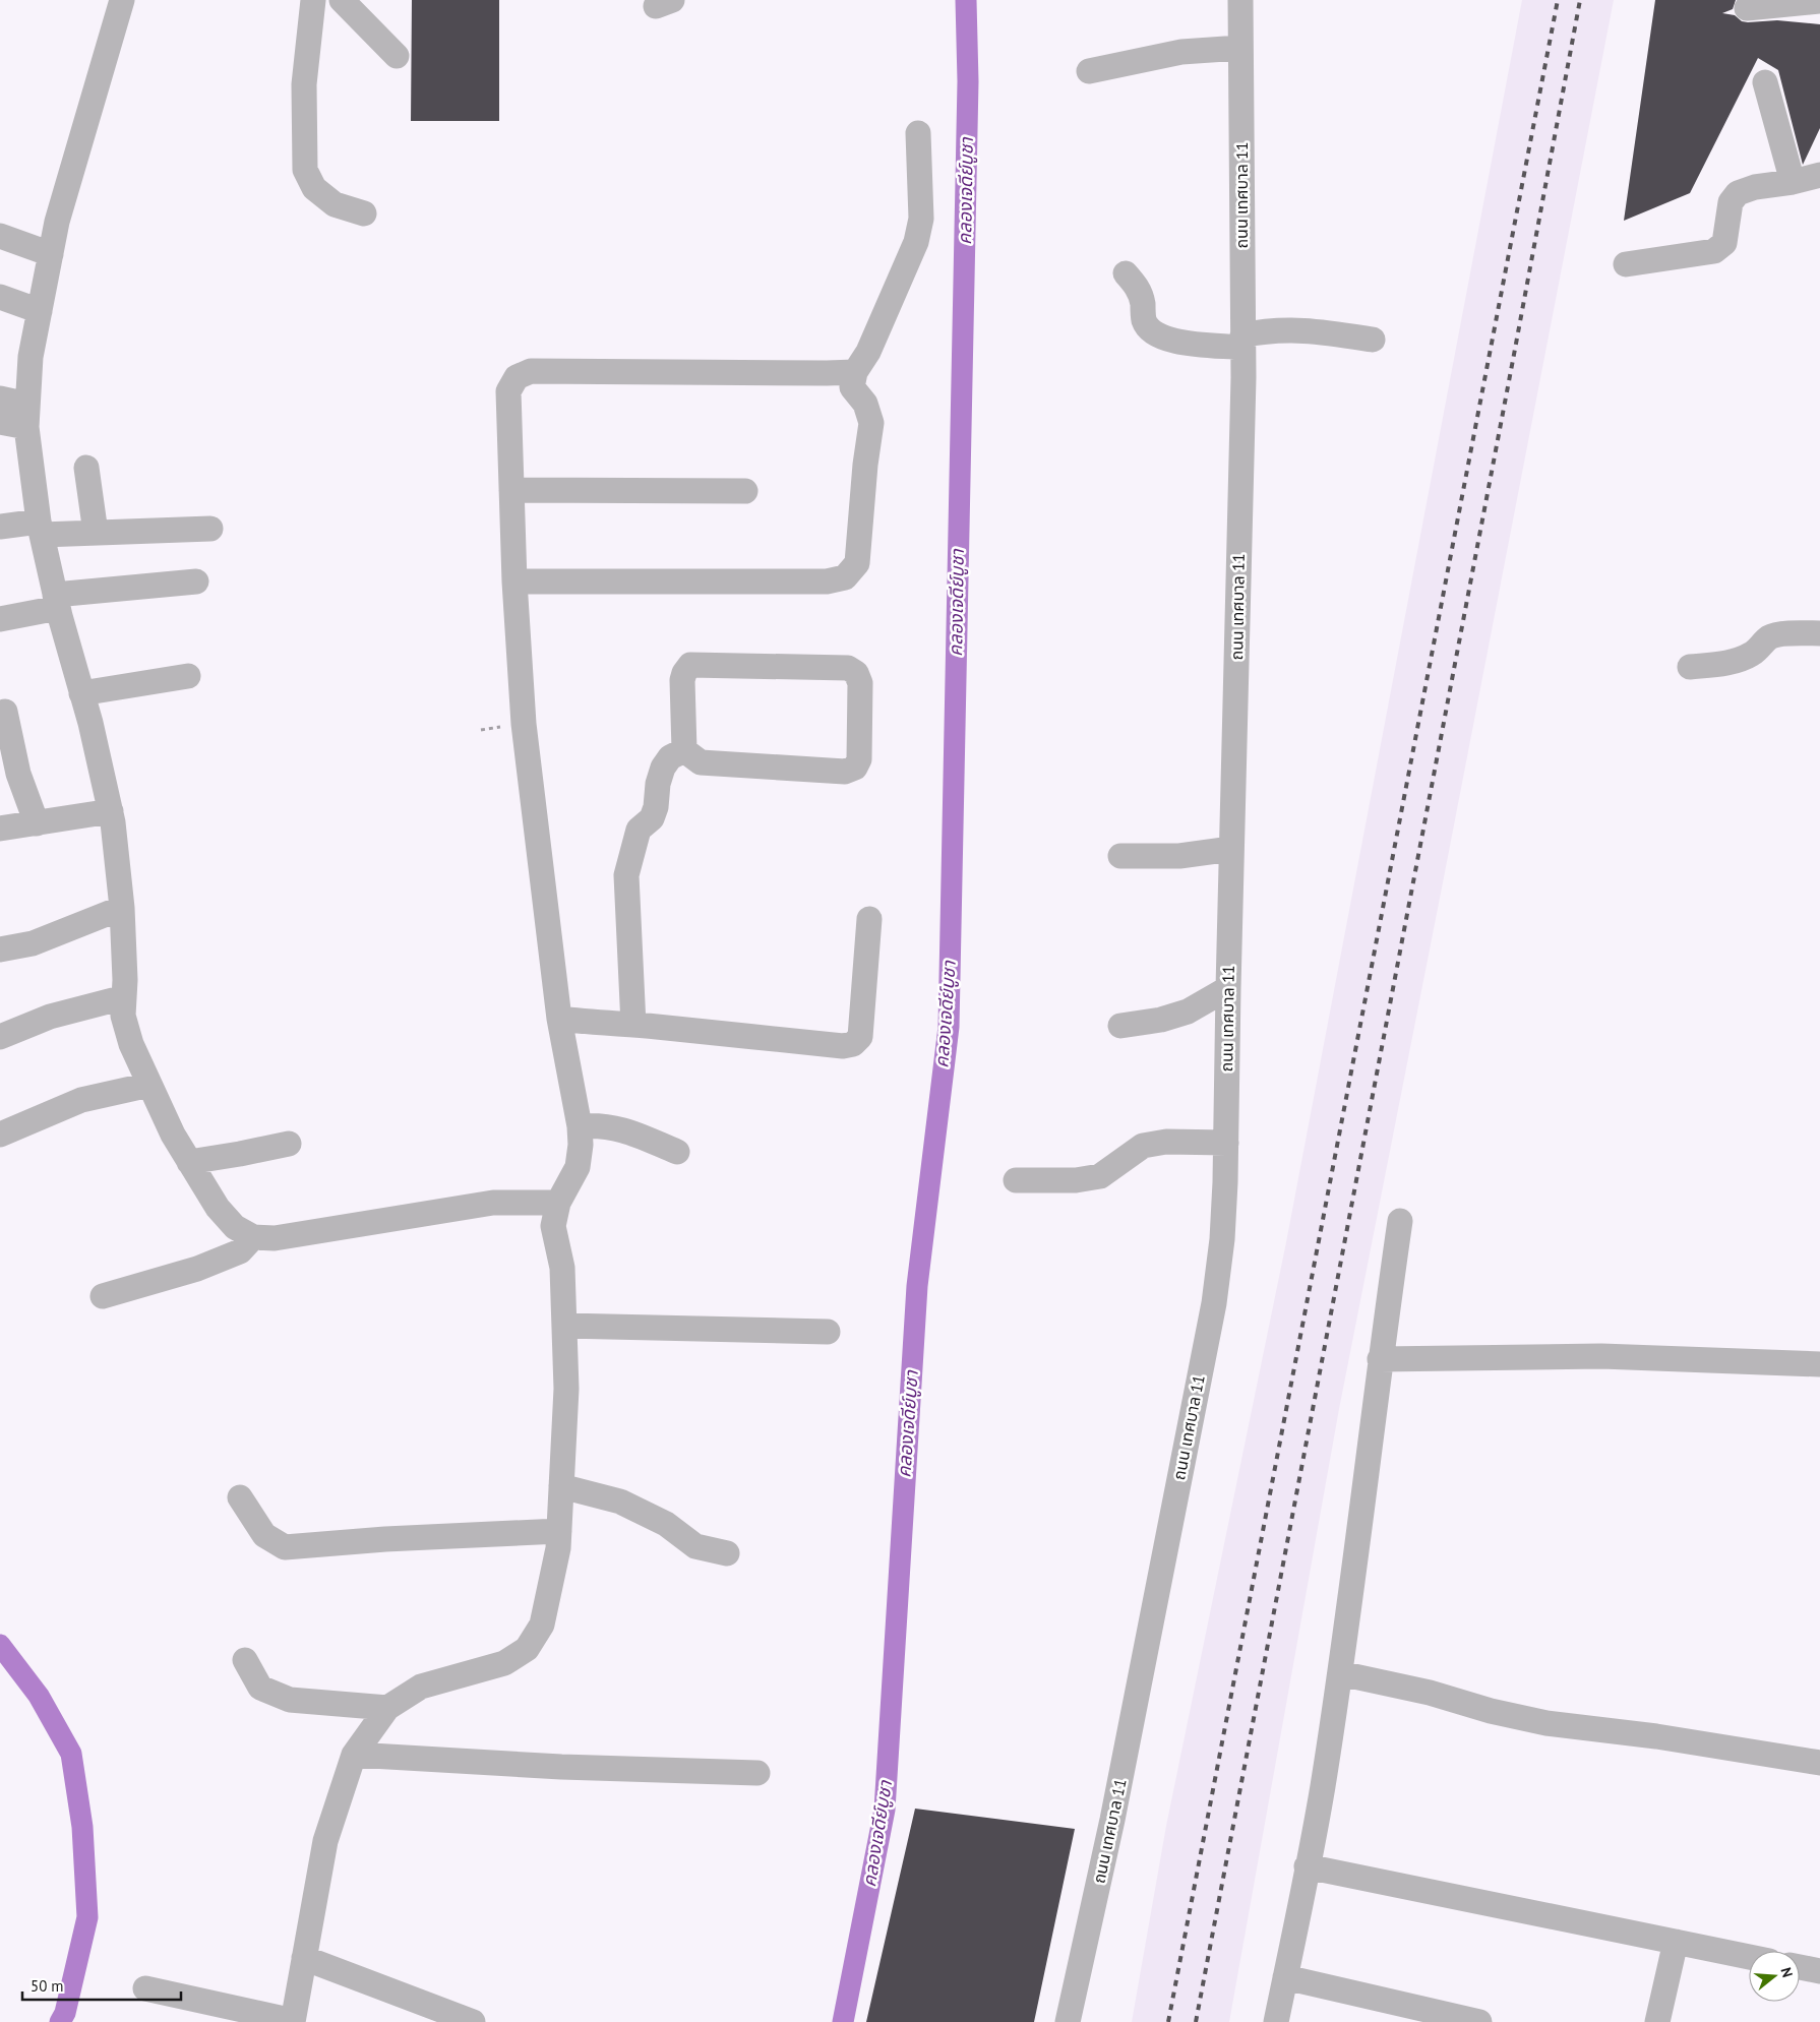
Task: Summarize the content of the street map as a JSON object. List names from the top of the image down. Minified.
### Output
{"streets":{"street":["ถนน เทศบาล 11"]},"water":["คลองเจดีย์บูชา"],"scale_bar":"50 m","north":"right"}
